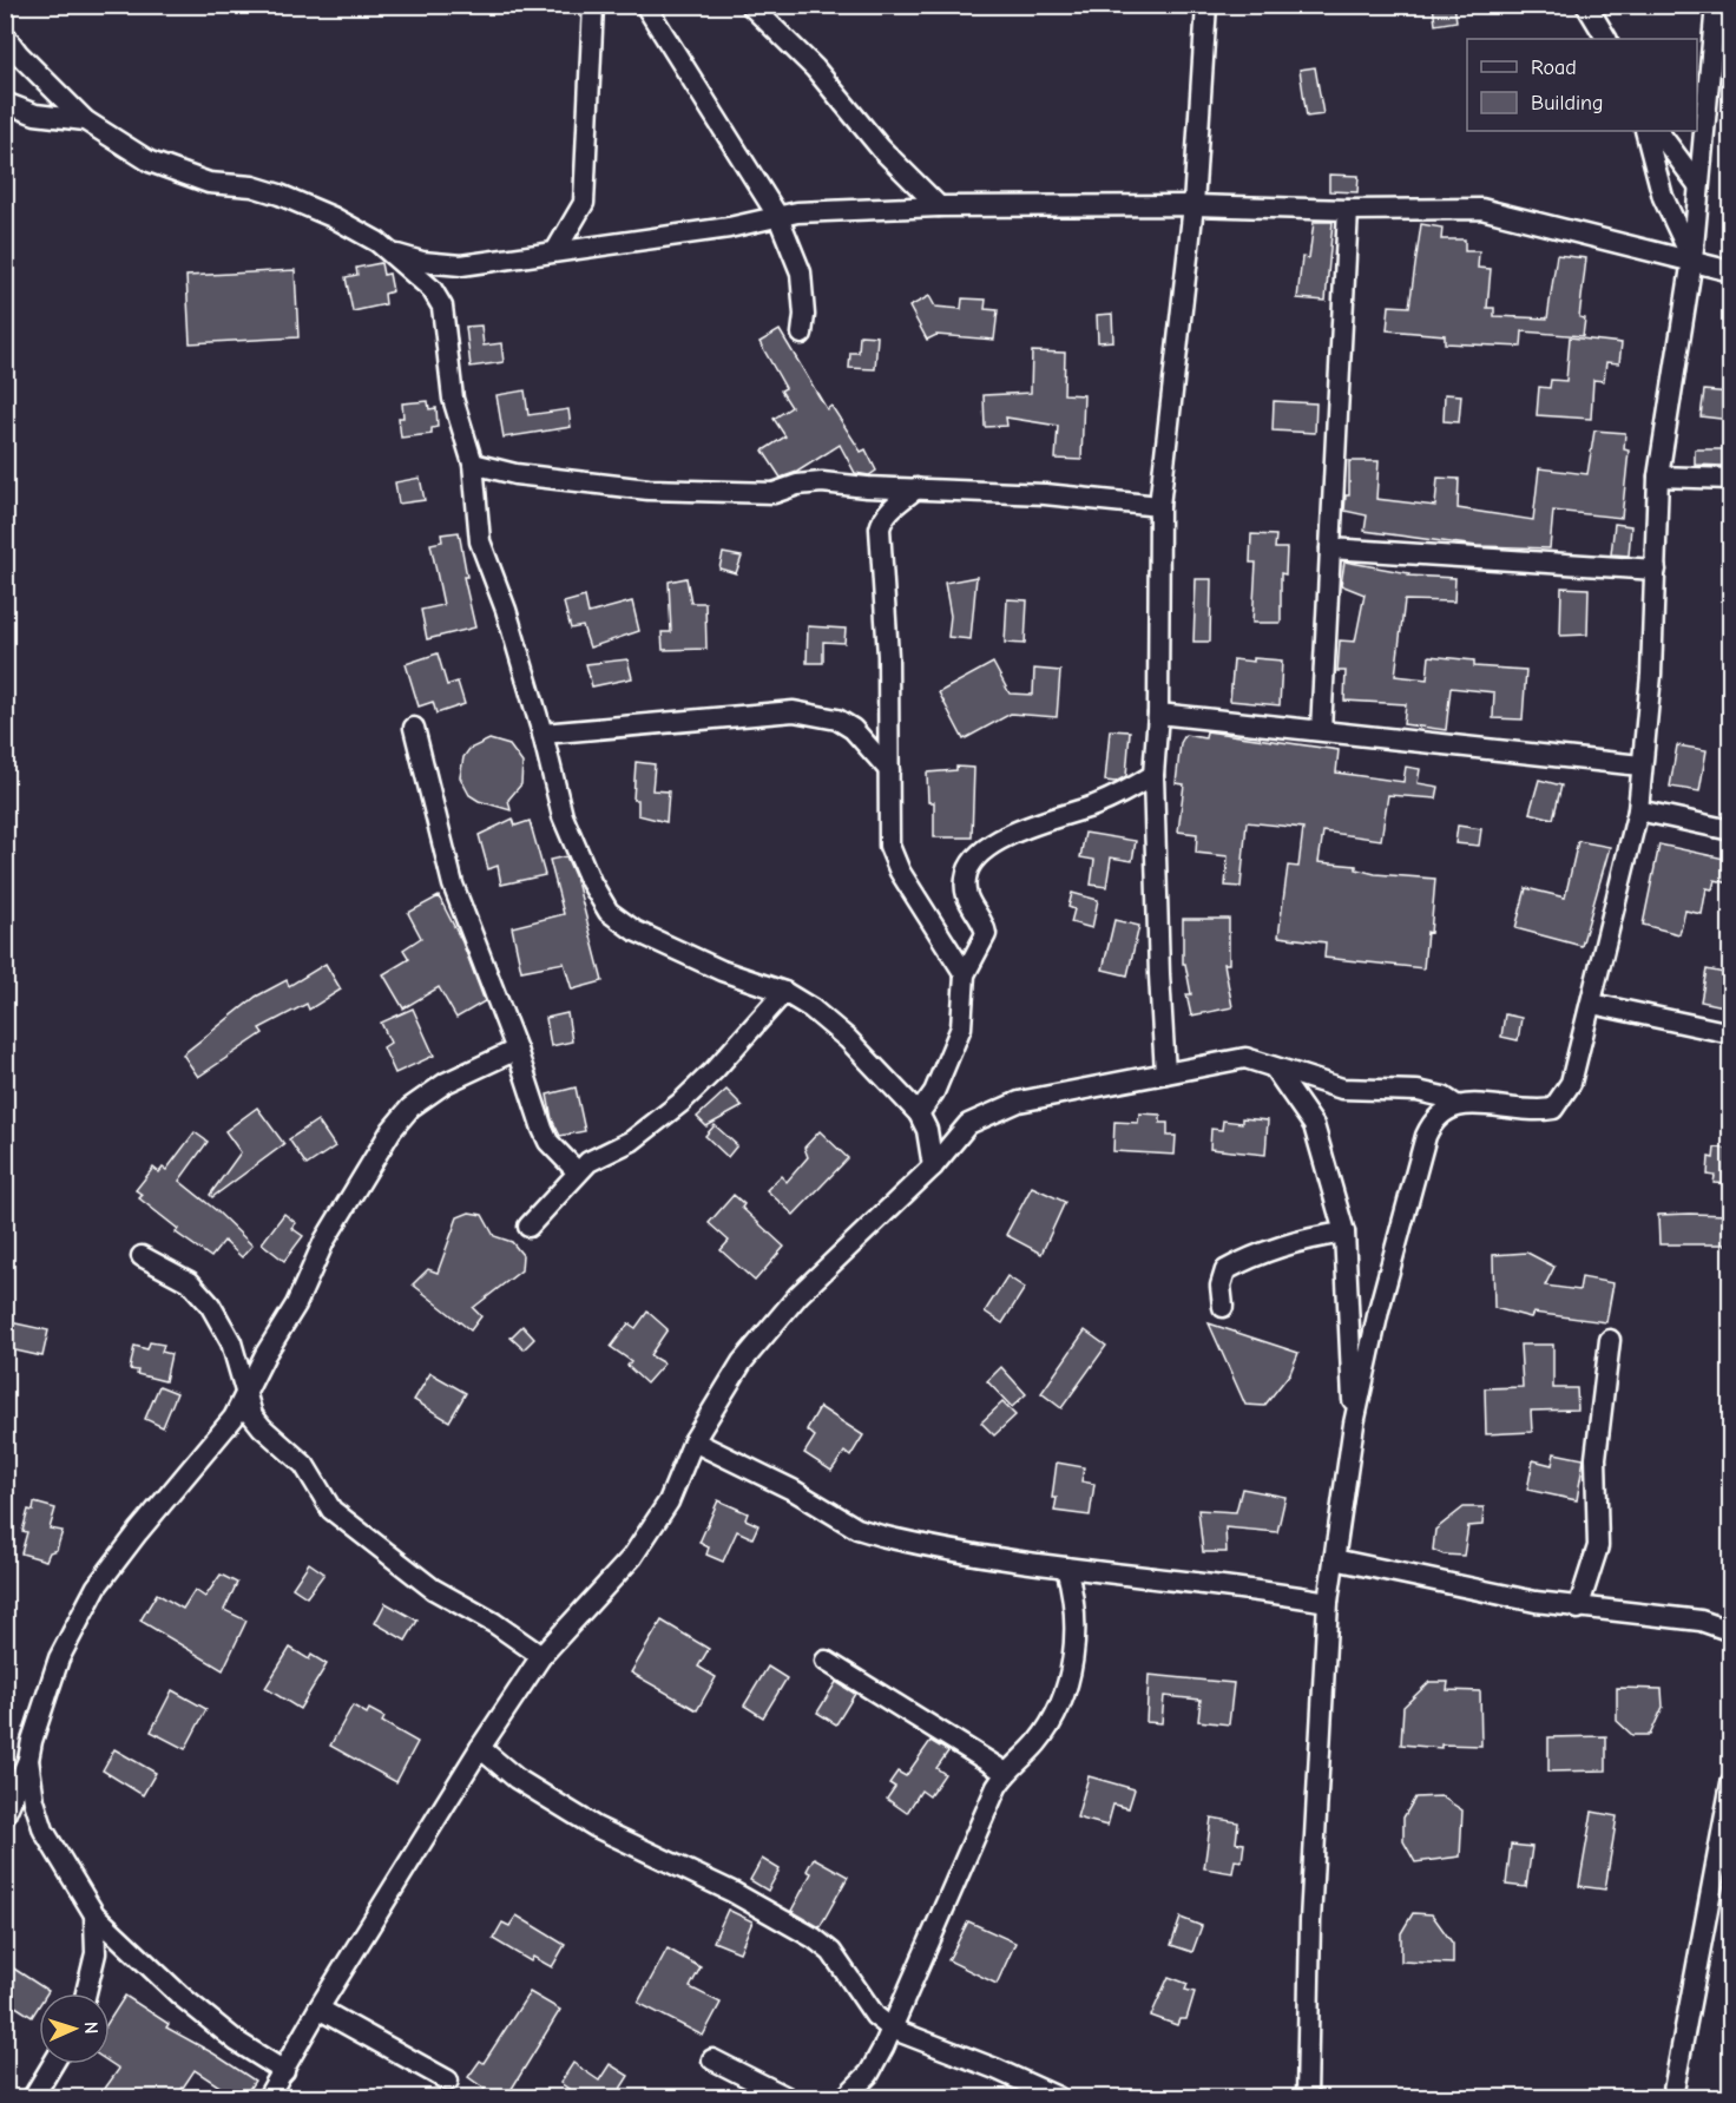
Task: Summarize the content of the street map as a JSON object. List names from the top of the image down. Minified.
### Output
{"legend":["Road","Building"],"north":"right"}
